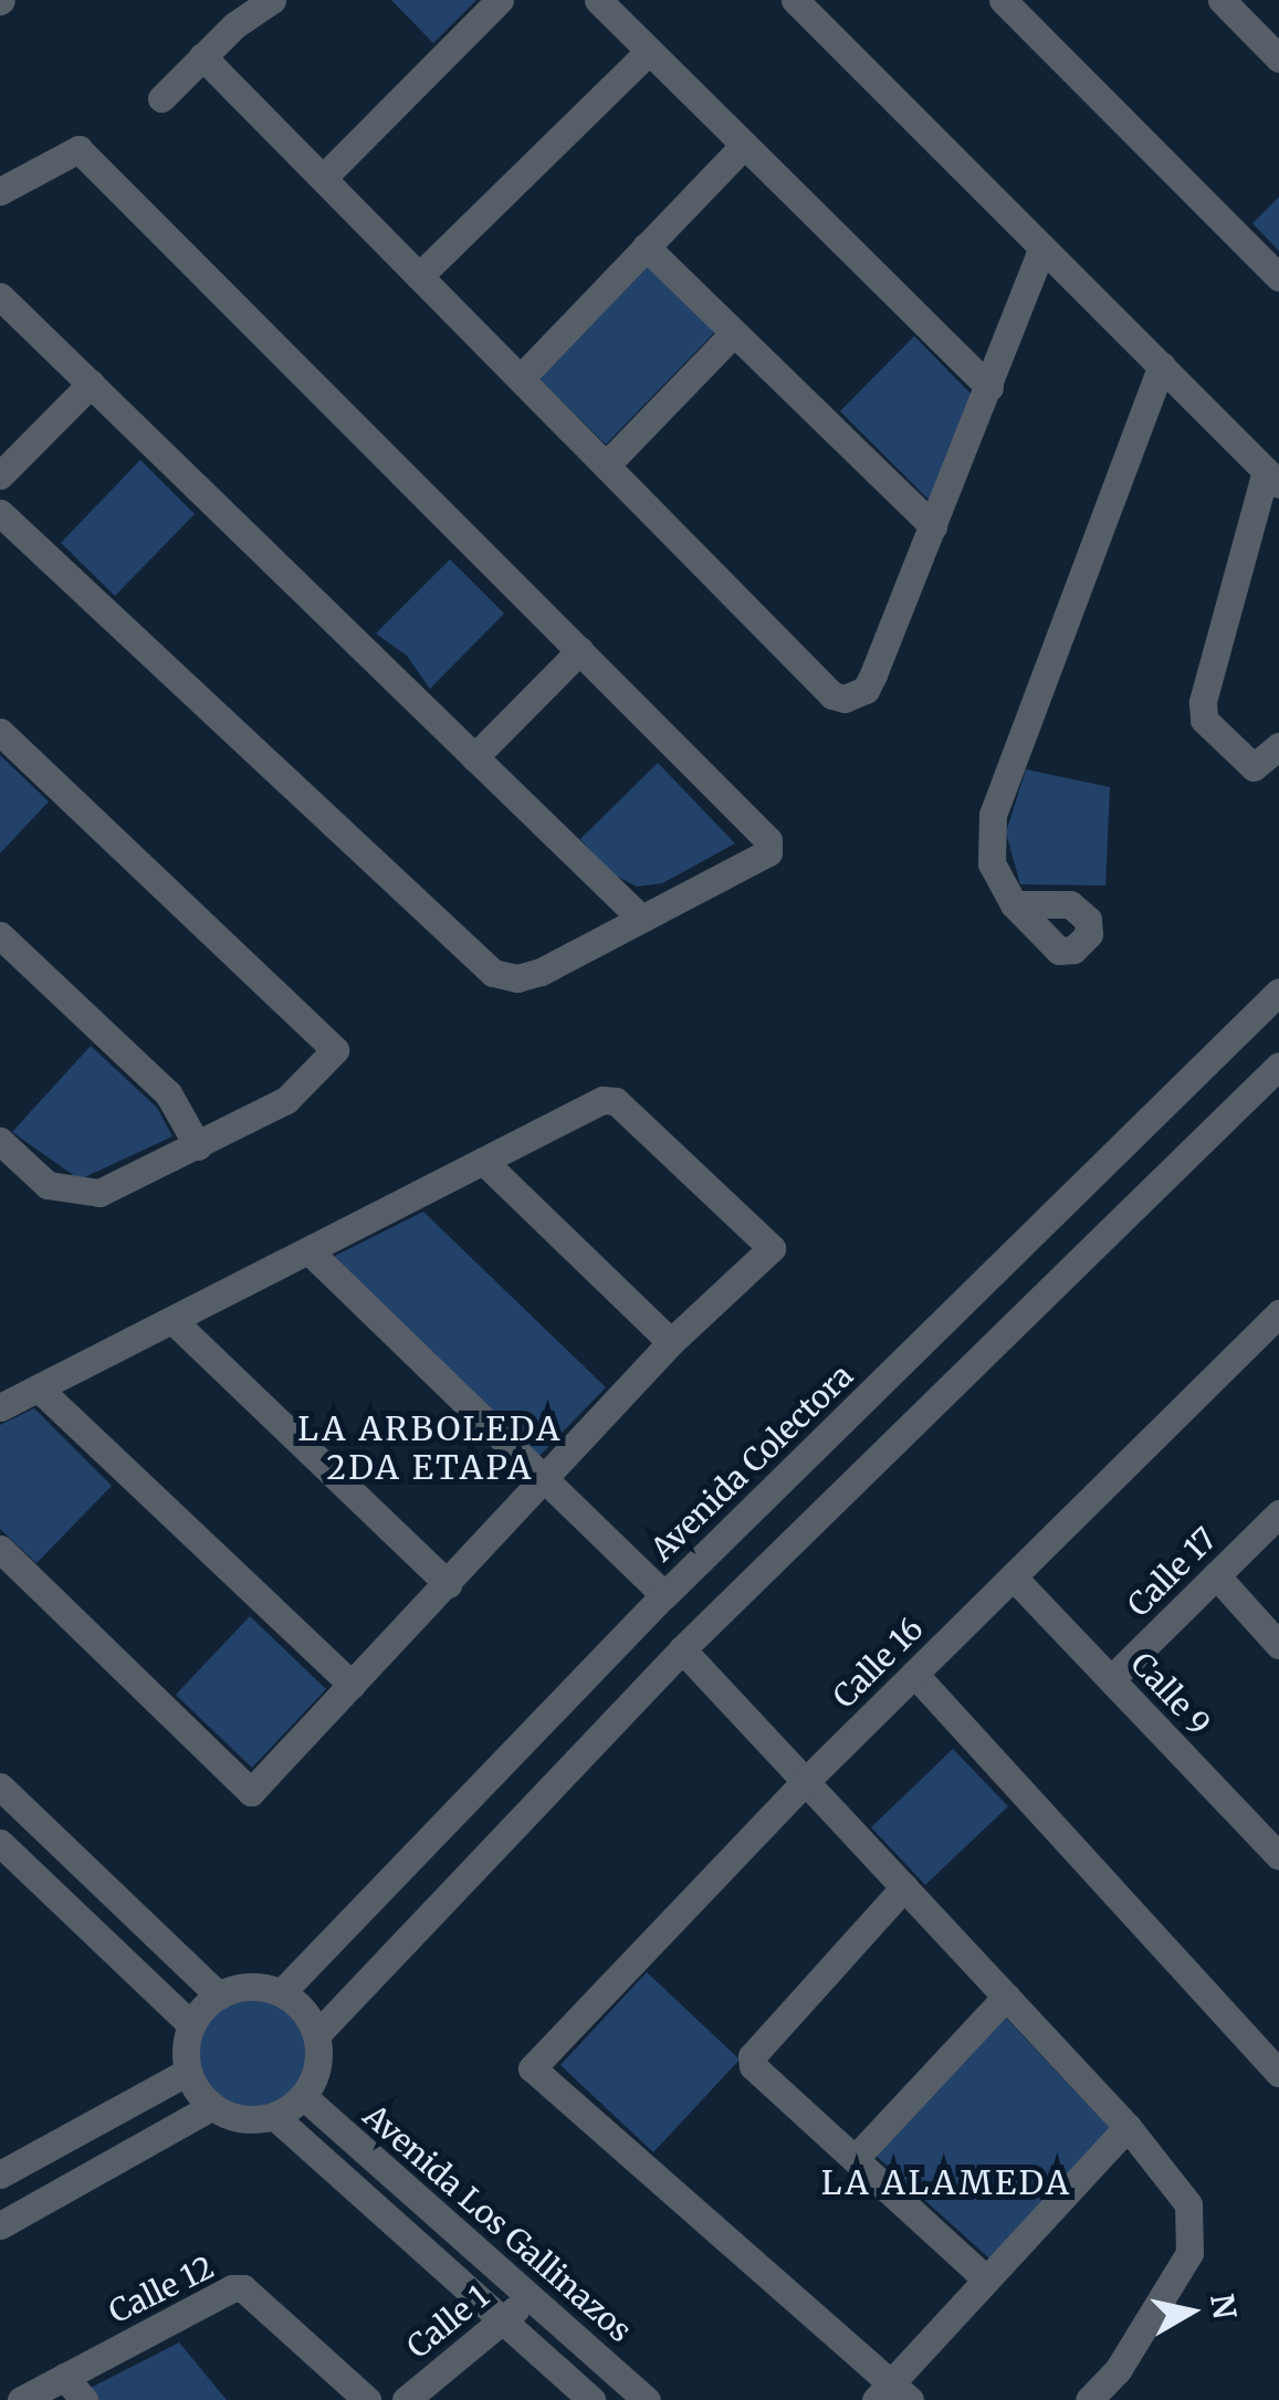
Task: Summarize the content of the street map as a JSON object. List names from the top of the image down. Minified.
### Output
{"streets":{"street":["Avenida Colectora","Calle 17","Calle 16","Calle 9","Avenida Los Gallinazos","Calle 12","Calle 1"]},"crossings":[["Avenida Colectora","Avenida Los Gallinazos"],["Calle 17","Calle 9"],["Calle 16","Calle 9"],["Avenida Los Gallinazos","Calle 1"]],"districts":["LA ARBOLEDA 2DA ETAPA","LA ALAMEDA"],"north":"right"}
